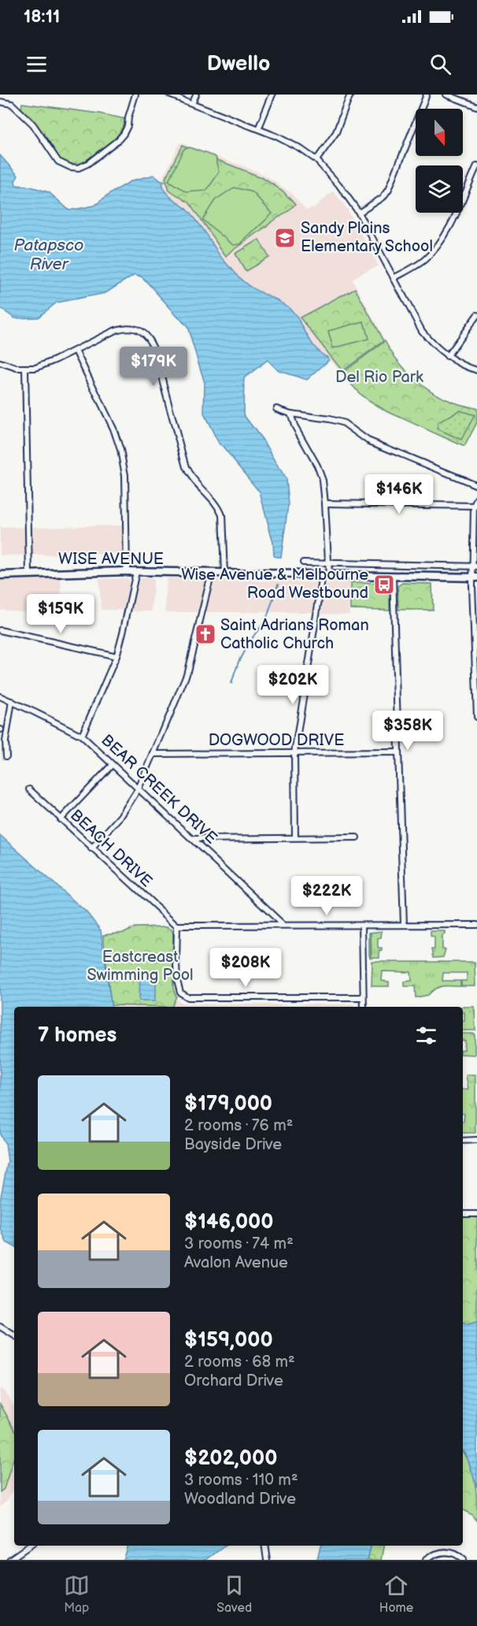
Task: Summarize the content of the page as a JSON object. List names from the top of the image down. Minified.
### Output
{"streets":{"main road":["WISE AVENUE"],"street":["DOGWOOD DRIVE","BEAR CREEK DRIVE","BEACH DRIVE"]},"water":["Patapsco River"],"parks":["Del Rio Park","Eastcreast Swimming Pool"],"places":{"school or university":["Sandy Plains Elementary School"],"bus stop":["Wise Avenue & Melbourne Road Westbound"],"church":["Saint Adrians Roman Catholic Church"]},"north":"bottom","page":{"status":"18:11","header":"Dwello","price":["$179K","$146K","$159K","$202K","$358K","$222K","$208K"],"heading":"7 homes","list":[{"name":"$179,000","note":"2 rooms · 76 m² · Bayside Drive"},{"name":"$146,000","note":"3 rooms · 74 m² · Avalon Avenue"},{"name":"$159,000","note":"2 rooms · 68 m² · Orchard Drive"},{"name":"$202,000","note":"3 rooms · 110 m² · Woodland Drive"}],"tabs":["Map","Saved","Home"]}}
